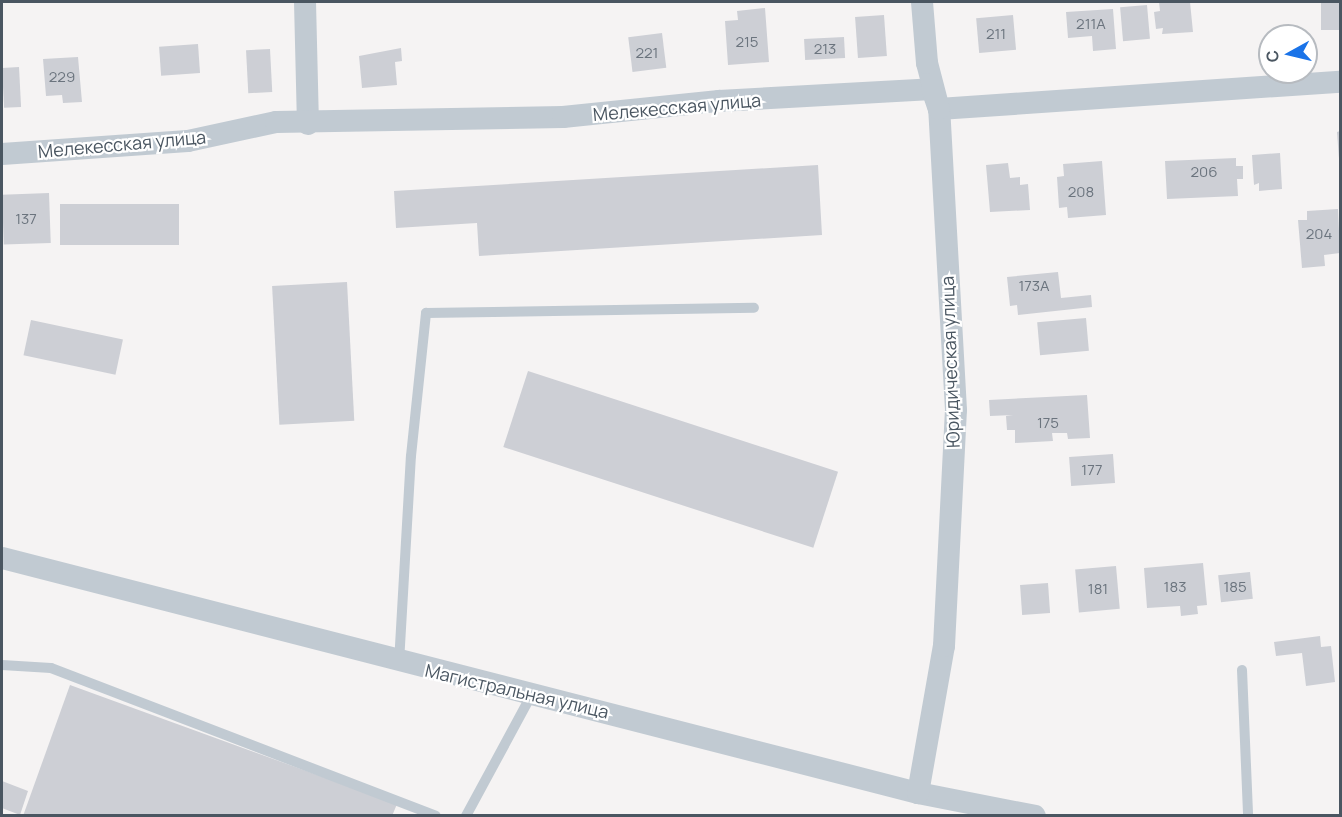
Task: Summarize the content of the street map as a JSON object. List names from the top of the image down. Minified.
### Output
{"streets":{"street":["Мелекесская улица","Юридическая улица","Магистральная улица"]},"crossings":[["Мелекесская улица","Юридическая улица"],["Юридическая улица","Магистральная улица"]],"house_numbers":["211А","211","215","213","221","229","206","208","137","204","173А","175","177","183","185","181"],"north":"left"}
